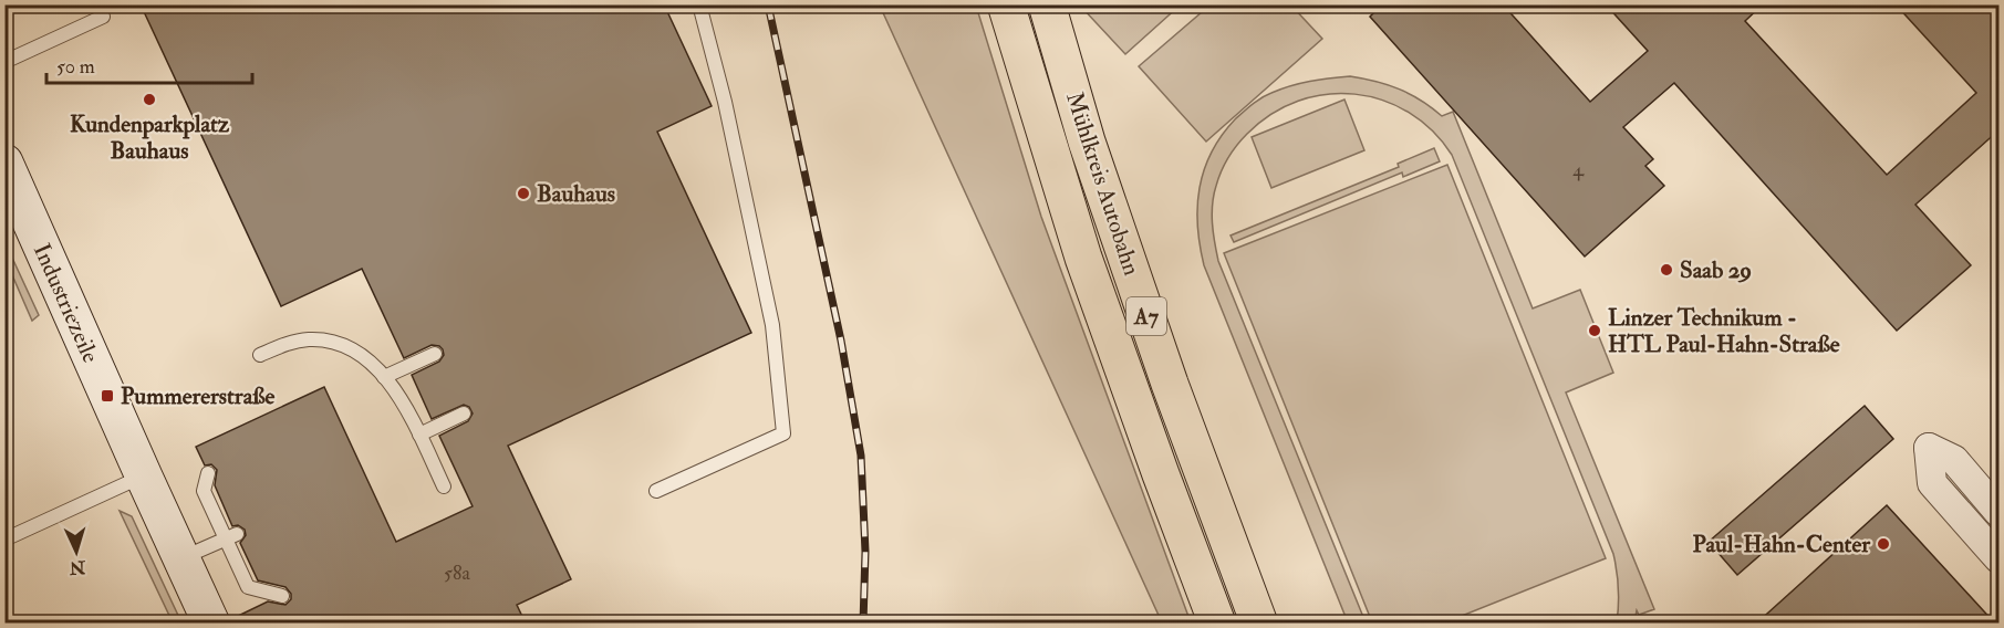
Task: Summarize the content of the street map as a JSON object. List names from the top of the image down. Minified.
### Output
{"streets":{"highway":["Mühlkreis Autobahn","A7"],"main road":["Industriezeile"]},"places":{"other":["Kundenparkplatz Bauhaus","Bauhaus","Saab 29","Linzer Technikum - HTL Paul-Hahn-Straße","Paul-Hahn-Center"],"transit":["Pummererstraße"]},"house_numbers":["4","58a"],"scale_bar":"50 m","north":"bottom"}
